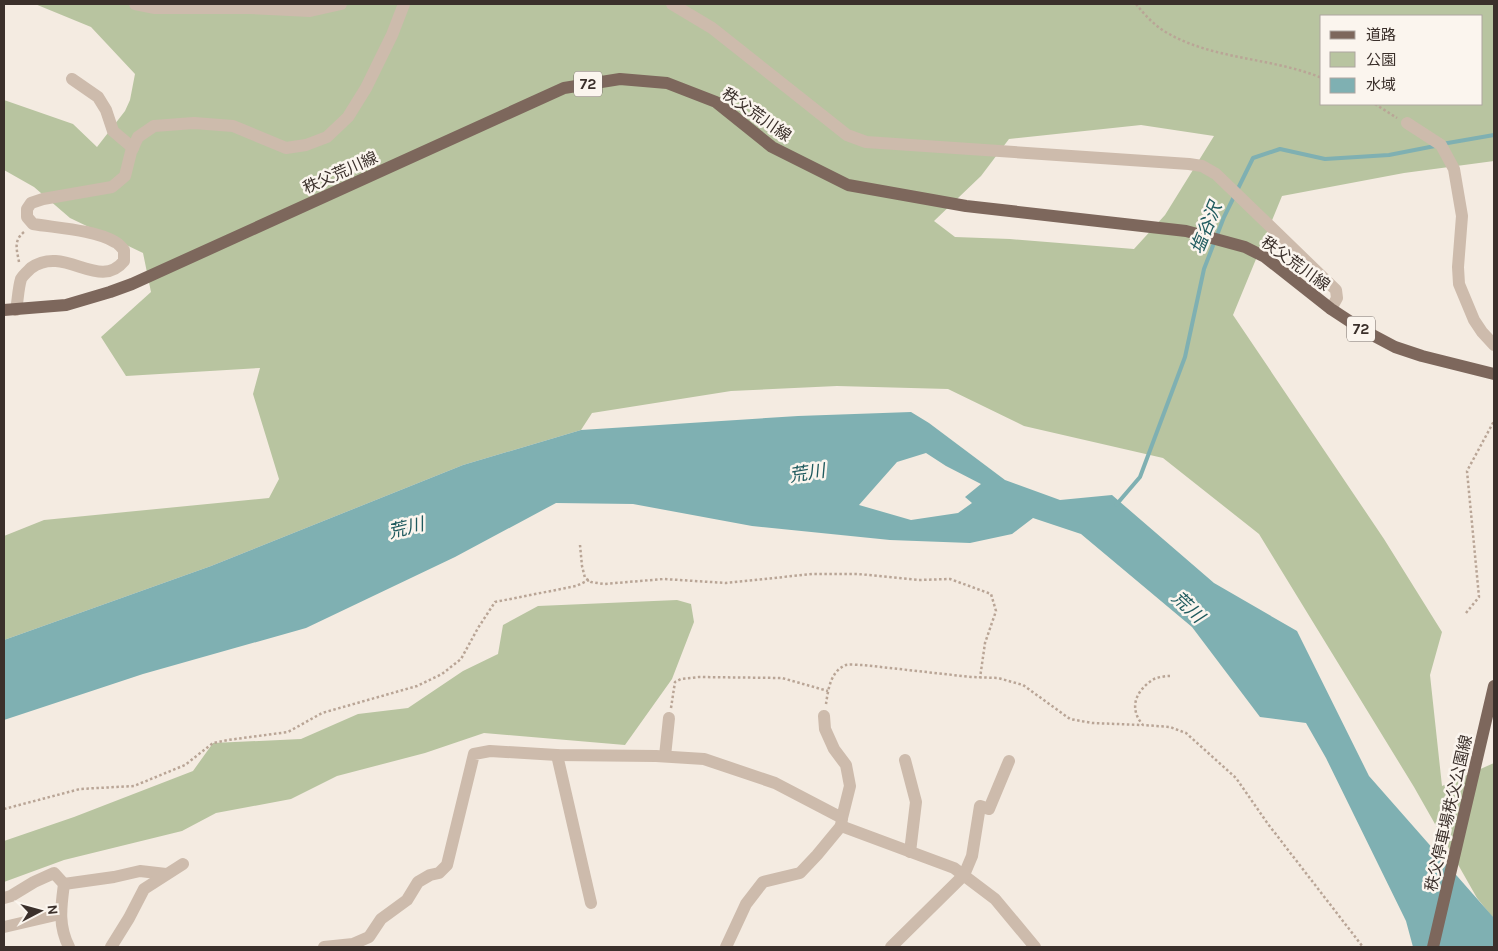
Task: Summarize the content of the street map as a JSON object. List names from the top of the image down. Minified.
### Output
{"streets":{"main road":["72","秩父荒川線","秩父停車場秩父公園線"]},"water":["塩谷沢","荒川"],"legend":["道路","公園","水域"],"north":"right"}
